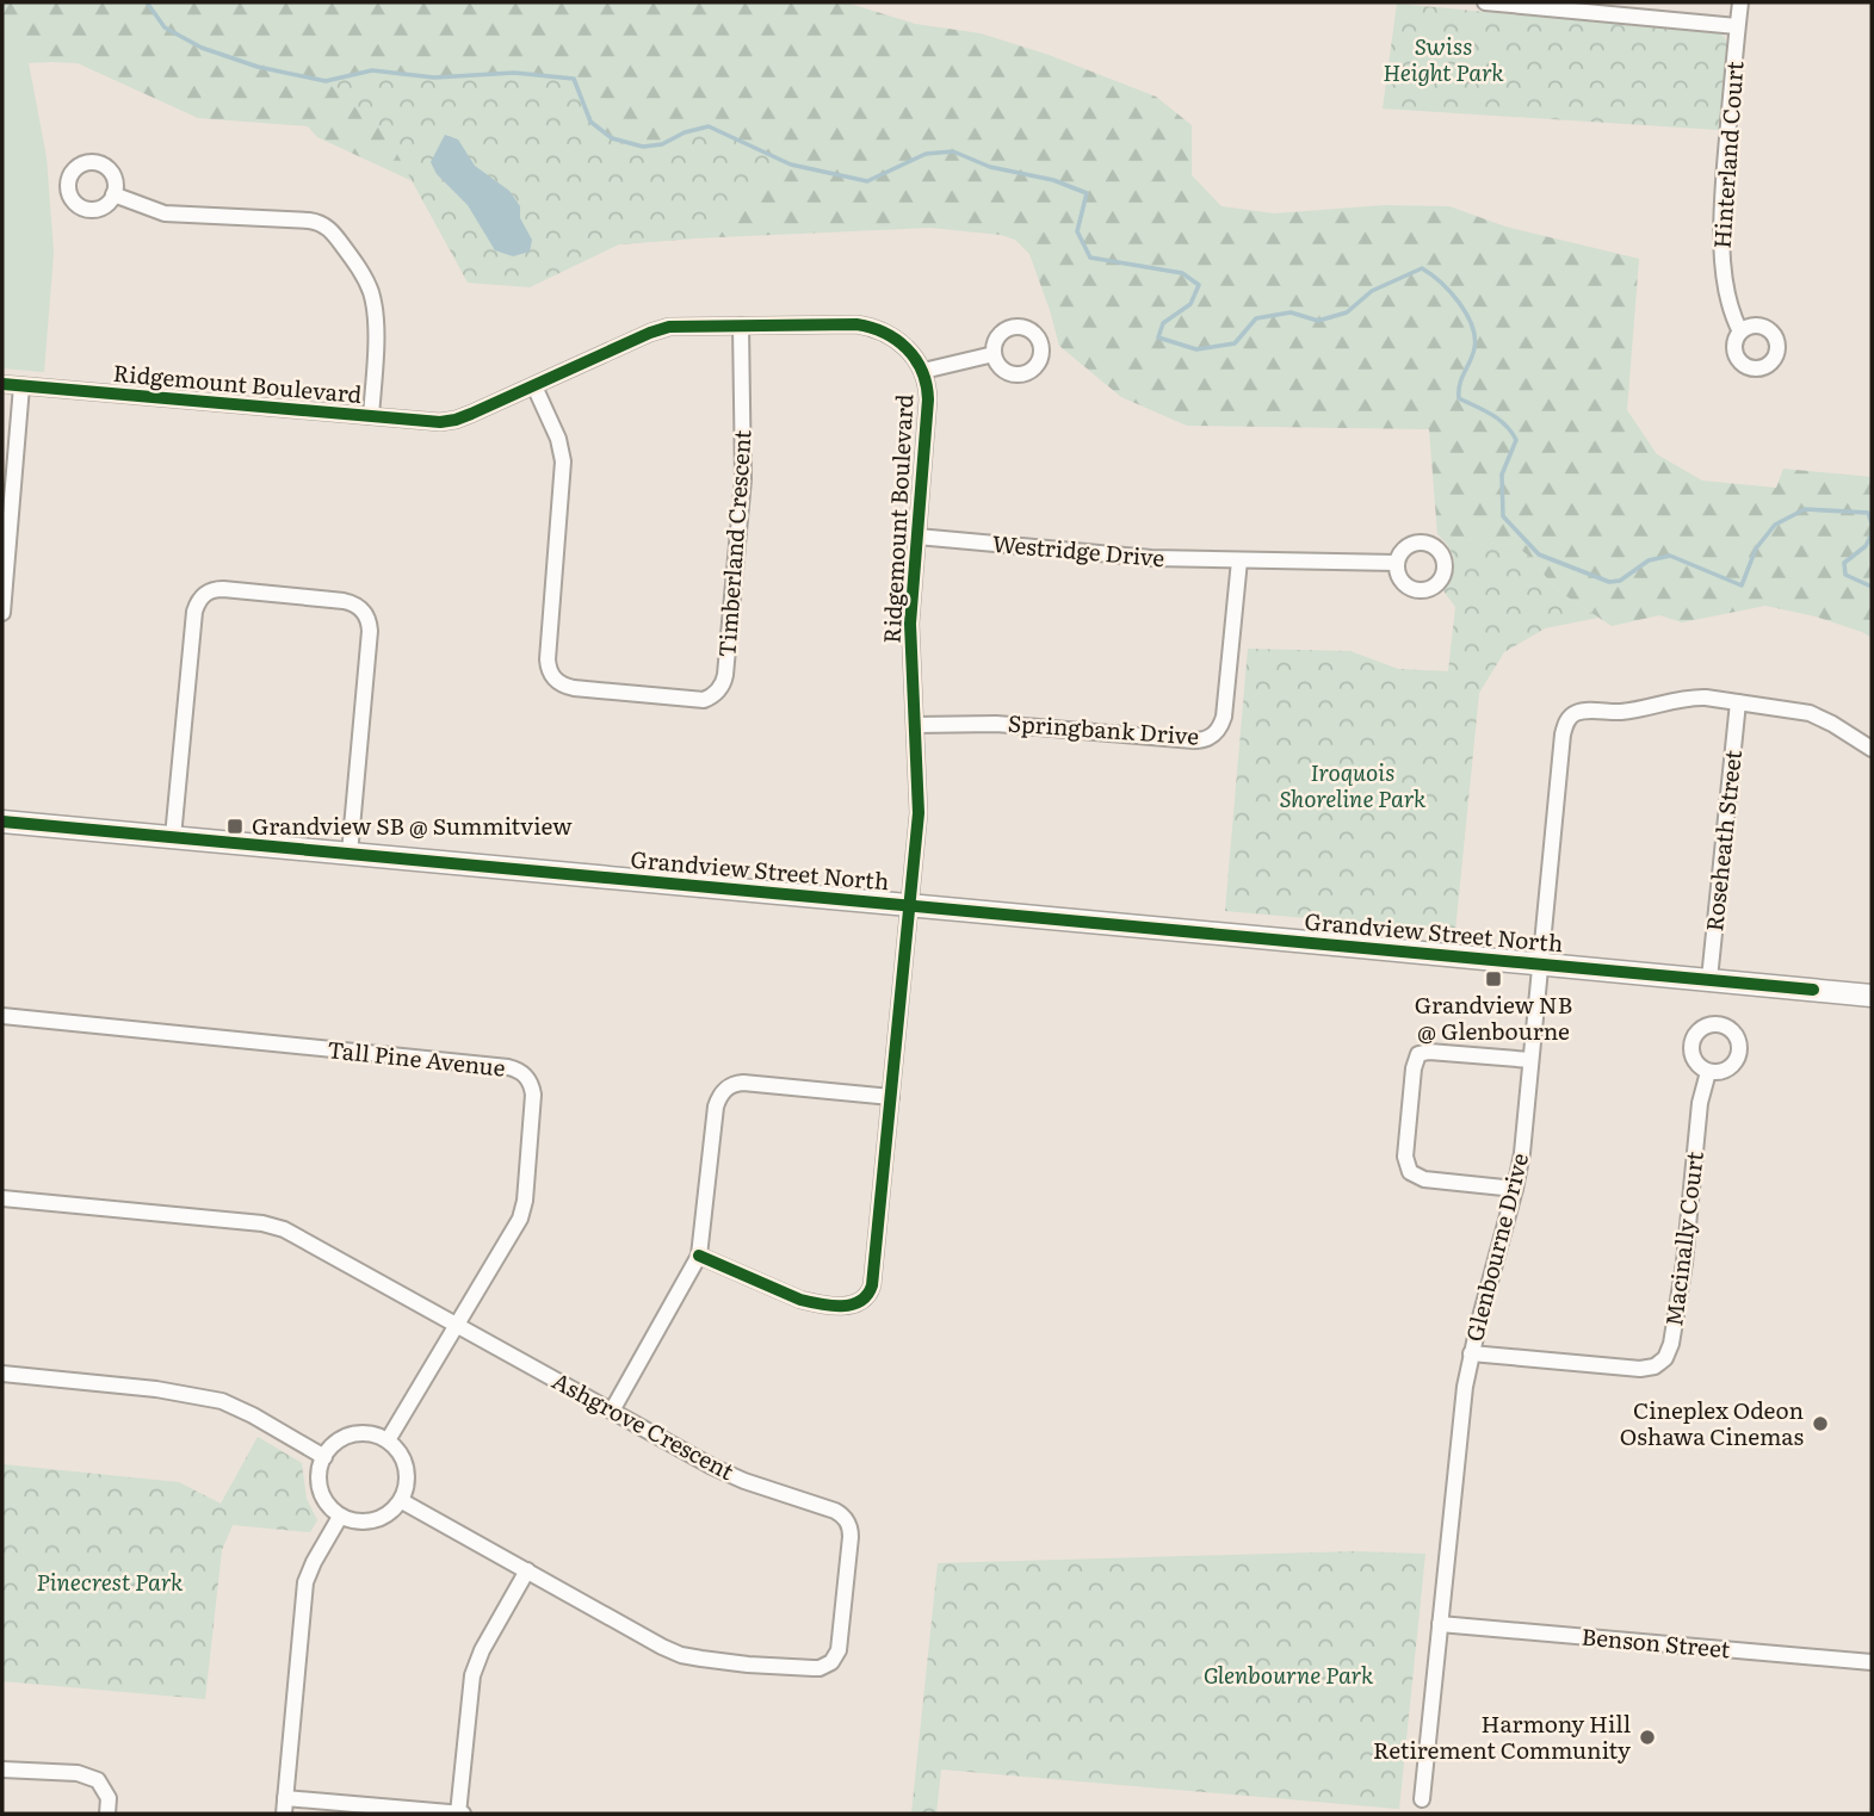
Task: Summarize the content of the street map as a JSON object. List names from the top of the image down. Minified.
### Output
{"streets":{"street":["Hinterland Court","Ridgemount Boulevard","Timberland Crescent","Westridge Drive","Springbank Drive","Roseheath Street","Grandview Street North","Tall Pine Avenue","Macinally Court","Glenbourne Drive","Ashgrove Crescent","Benson Street"]},"crossings":[["Ridgemount Boulevard","Timberland Crescent"],["Ridgemount Boulevard","Westridge Drive"],["Ridgemount Boulevard","Springbank Drive"],["Ridgemount Boulevard","Grandview Street North"],["Westridge Drive","Springbank Drive"],["Roseheath Street","Grandview Street North"],["Roseheath Street","Glenbourne Drive"],["Grandview Street North","Glenbourne Drive"],["Tall Pine Avenue","Ashgrove Crescent"],["Macinally Court","Glenbourne Drive"],["Glenbourne Drive","Benson Street"]],"parks":["Swiss Height Park","Iroquois Shoreline Park","Pinecrest Park","Glenbourne Park"],"places":{"transit":["Grandview SB @ Summitview","Grandview NB @ Glenbourne"],"other":["Cineplex Odeon Oshawa Cinemas","Harmony Hill Retirement Community"]}}
